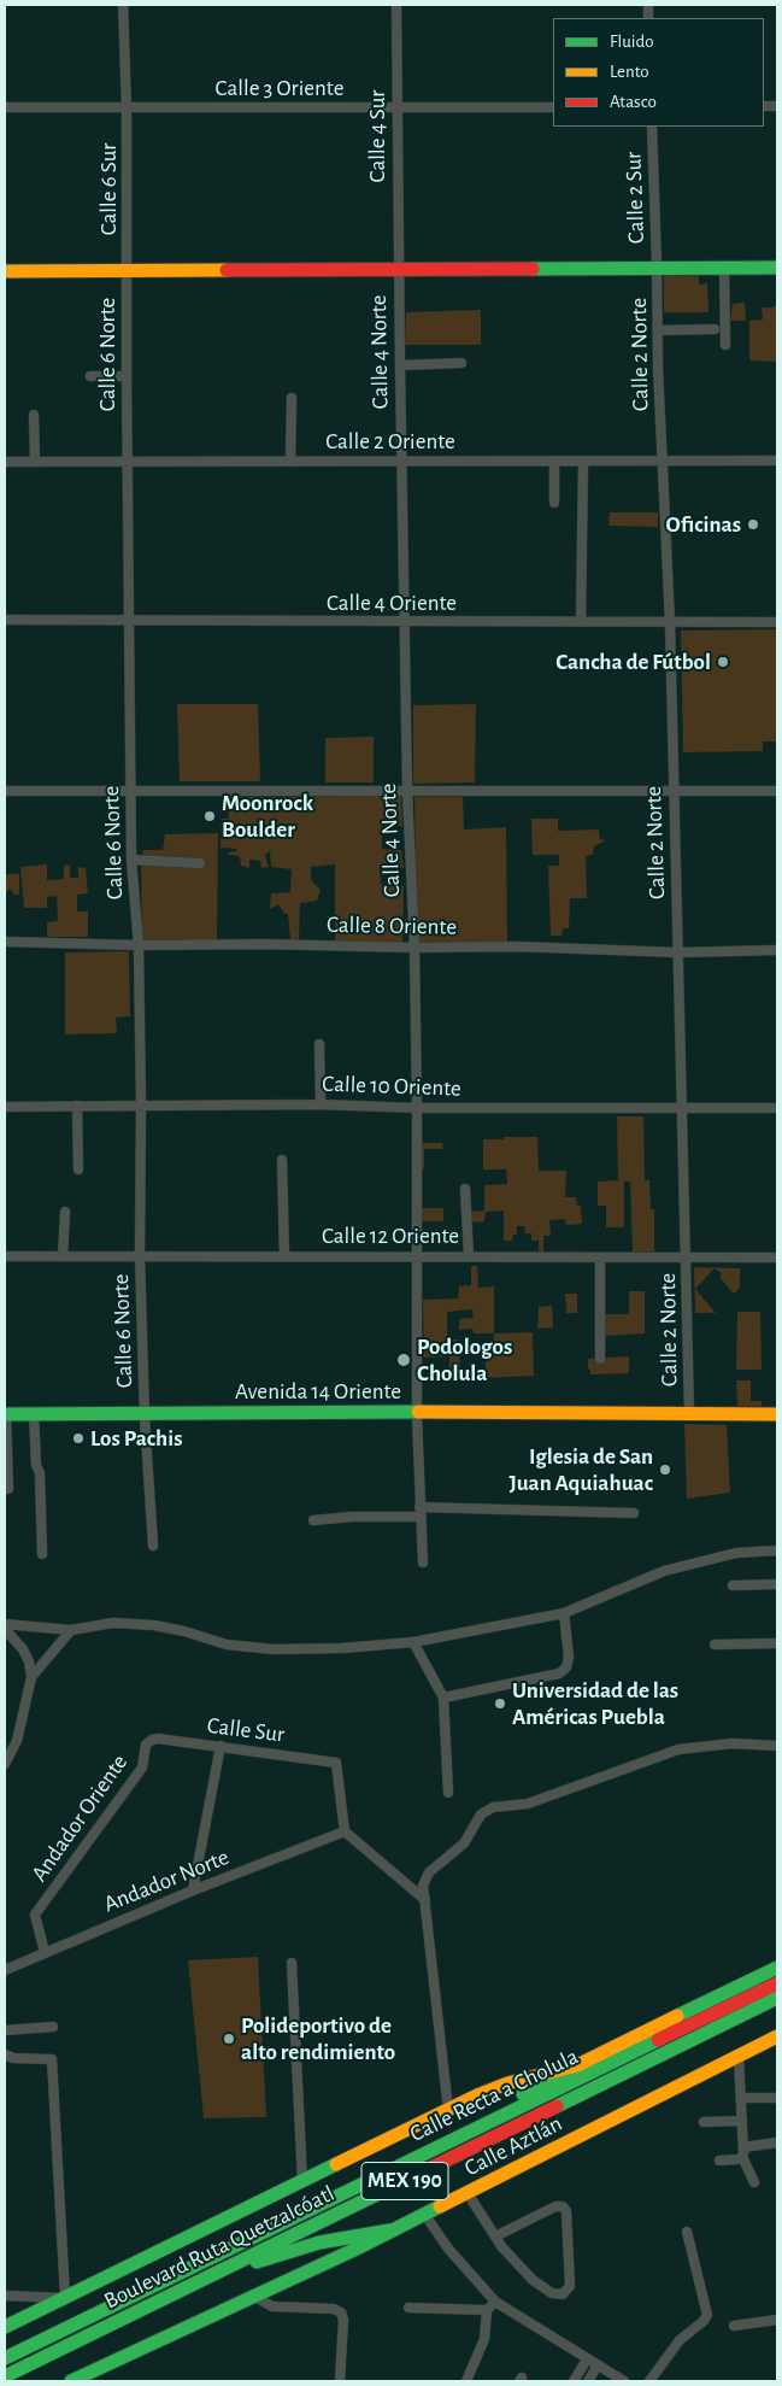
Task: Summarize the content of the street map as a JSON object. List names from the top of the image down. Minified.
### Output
{"streets":{"main road":["Avenida 14 Oriente","Calle Recta a Cholula","Calle Aztlán","MEX 190","Boulevard Ruta Quetzalcóatl"],"street":["Calle 3 Oriente","Calle 4 Sur","Calle 6 Sur","Calle 2 Sur","Calle 4 Norte","Calle 6 Norte","Calle 2 Norte","Calle 2 Oriente","Calle 4 Oriente","Calle 8 Oriente","Calle 10 Oriente","Calle 12 Oriente","Calle Sur","Andador Oriente","Andador Norte"]},"crossings":[["Calle 3 Oriente","Calle 4 Sur"],["Calle 3 Oriente","Calle 6 Sur"],["Calle 4 Sur","Calle 4 Norte"],["Calle 6 Sur","Calle 6 Norte"],["Calle 2 Sur","Calle 2 Norte"],["Calle 4 Norte","Calle 2 Oriente"],["Calle 4 Norte","Calle 4 Oriente"],["Calle 4 Norte","Calle 8 Oriente"],["Calle 4 Norte","Calle 10 Oriente"],["Calle 4 Norte","Calle 12 Oriente"],["Calle 4 Norte","Avenida 14 Oriente"],["Calle 6 Norte","Calle 2 Oriente"],["Calle 6 Norte","Calle 4 Oriente"],["Calle 6 Norte","Calle 8 Oriente"],["Calle 6 Norte","Calle 10 Oriente"],["Calle 6 Norte","Calle 12 Oriente"],["Calle 6 Norte","Avenida 14 Oriente"],["Calle 2 Norte","Calle 2 Oriente"],["Calle 2 Norte","Calle 4 Oriente"],["Calle 2 Norte","Calle 8 Oriente"],["Calle 2 Norte","Calle 10 Oriente"],["Calle 2 Norte","Calle 12 Oriente"],["Calle 2 Norte","Avenida 14 Oriente"],["Calle Sur","Andador Oriente"],["Calle Sur","Andador Norte"],["Andador Oriente","Andador Norte"]],"places":["Oficinas","Cancha de Fútbol","Moonrock Boulder","Podologos Cholula","Los Pachis","Iglesia de San Juan Aquiahuac","Universidad de las Américas Puebla","Polideportivo de alto rendimiento"],"legend":["Fluido","Lento","Atasco"]}
